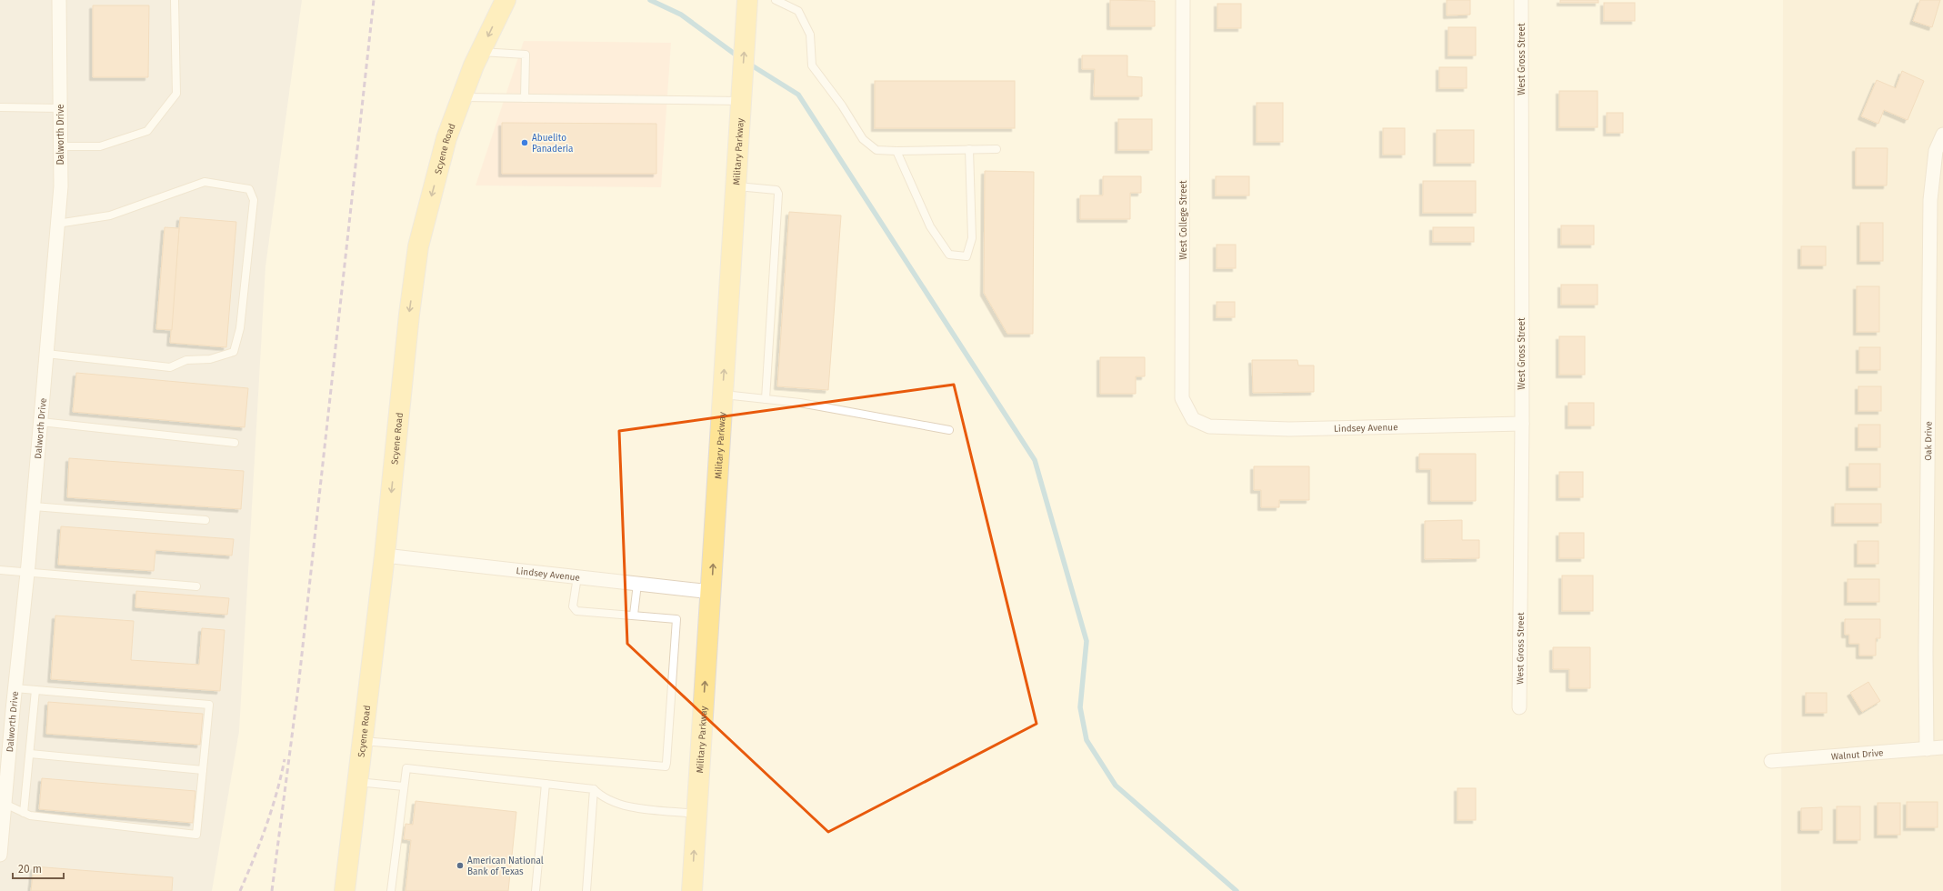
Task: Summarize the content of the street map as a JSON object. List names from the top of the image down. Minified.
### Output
{"streets":{"main road":["Scyene Road","Military Parkway"],"street":["West Gross Street","Dalworth Drive","West College Street","Lindsey Avenue","Oak Drive","Walnut Drive"]},"crossings":[["West Gross Street","Lindsey Avenue"],["Scyene Road","Lindsey Avenue"],["Military Parkway","Lindsey Avenue"],["West College Street","Lindsey Avenue"],["Oak Drive","Walnut Drive"]],"one_way":["Scyene Road","Military Parkway"],"places":["Abuelito Panaderia","American National Bank of Texas"],"scale_bar":"20 m"}
